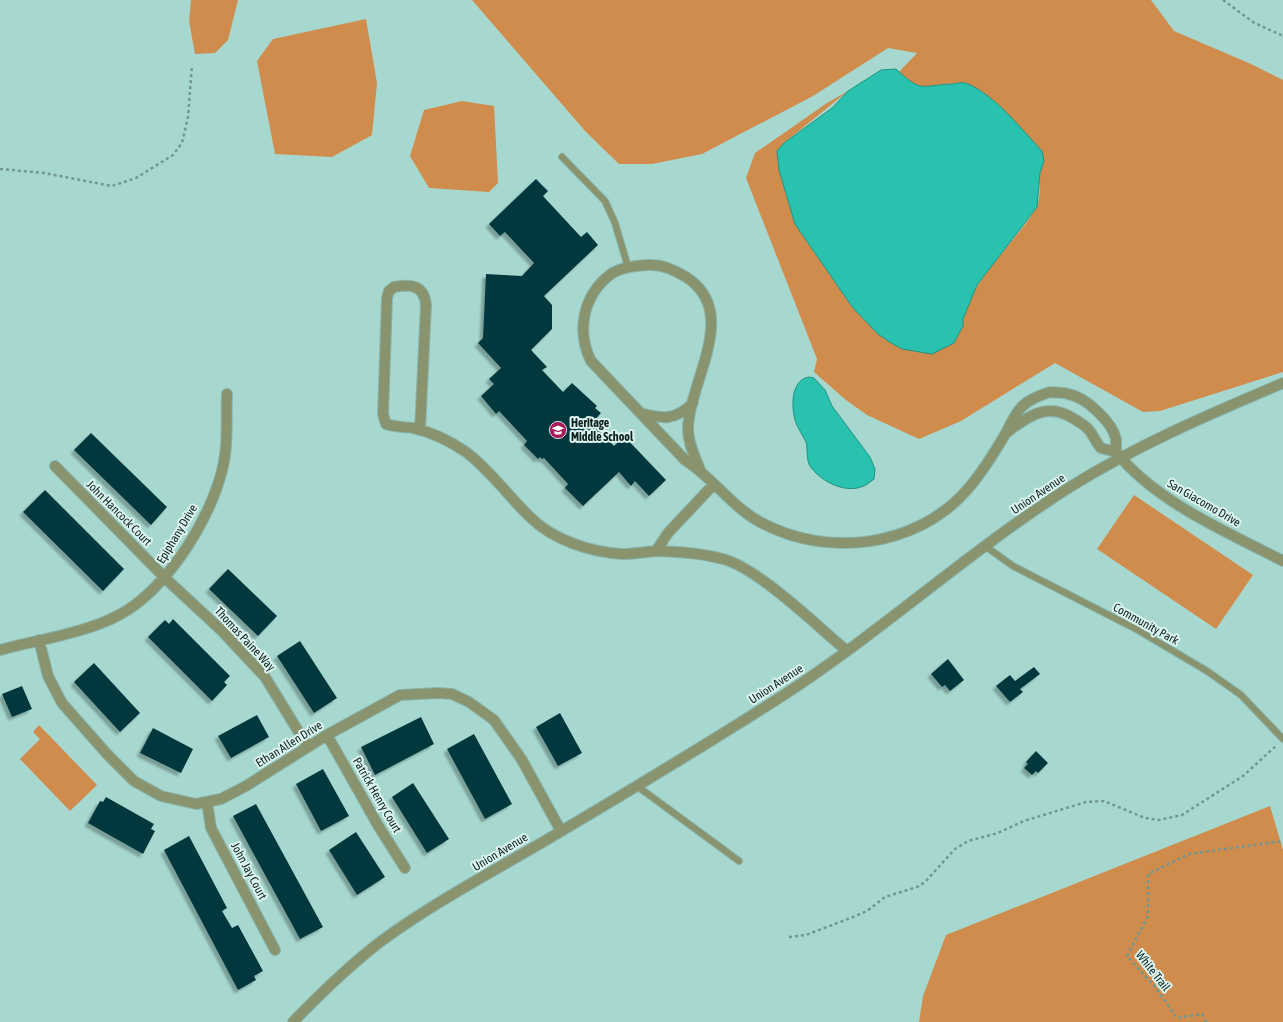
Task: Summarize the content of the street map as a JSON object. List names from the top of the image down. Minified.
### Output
{"streets":{"street":["Union Avenue","San Giacomo Drive","John Hancock Court","Epiphany Drive","Thomas Paine Way","Ethan Allen Drive","Patrick Henry Court","John Jay Court"],"lane":["Community Park"],"path":["White Trail"]},"crossings":[["Union Avenue","San Giacomo Drive"],["Union Avenue","Community Park"],["Union Avenue","Ethan Allen Drive"],["John Hancock Court","Epiphany Drive"],["John Hancock Court","Thomas Paine Way"],["Epiphany Drive","Thomas Paine Way"],["Epiphany Drive","Ethan Allen Drive"],["Thomas Paine Way","Ethan Allen Drive"],["Ethan Allen Drive","Patrick Henry Court"],["Ethan Allen Drive","John Jay Court"]],"places":{"school or university":["Heritage Middle School"]}}
